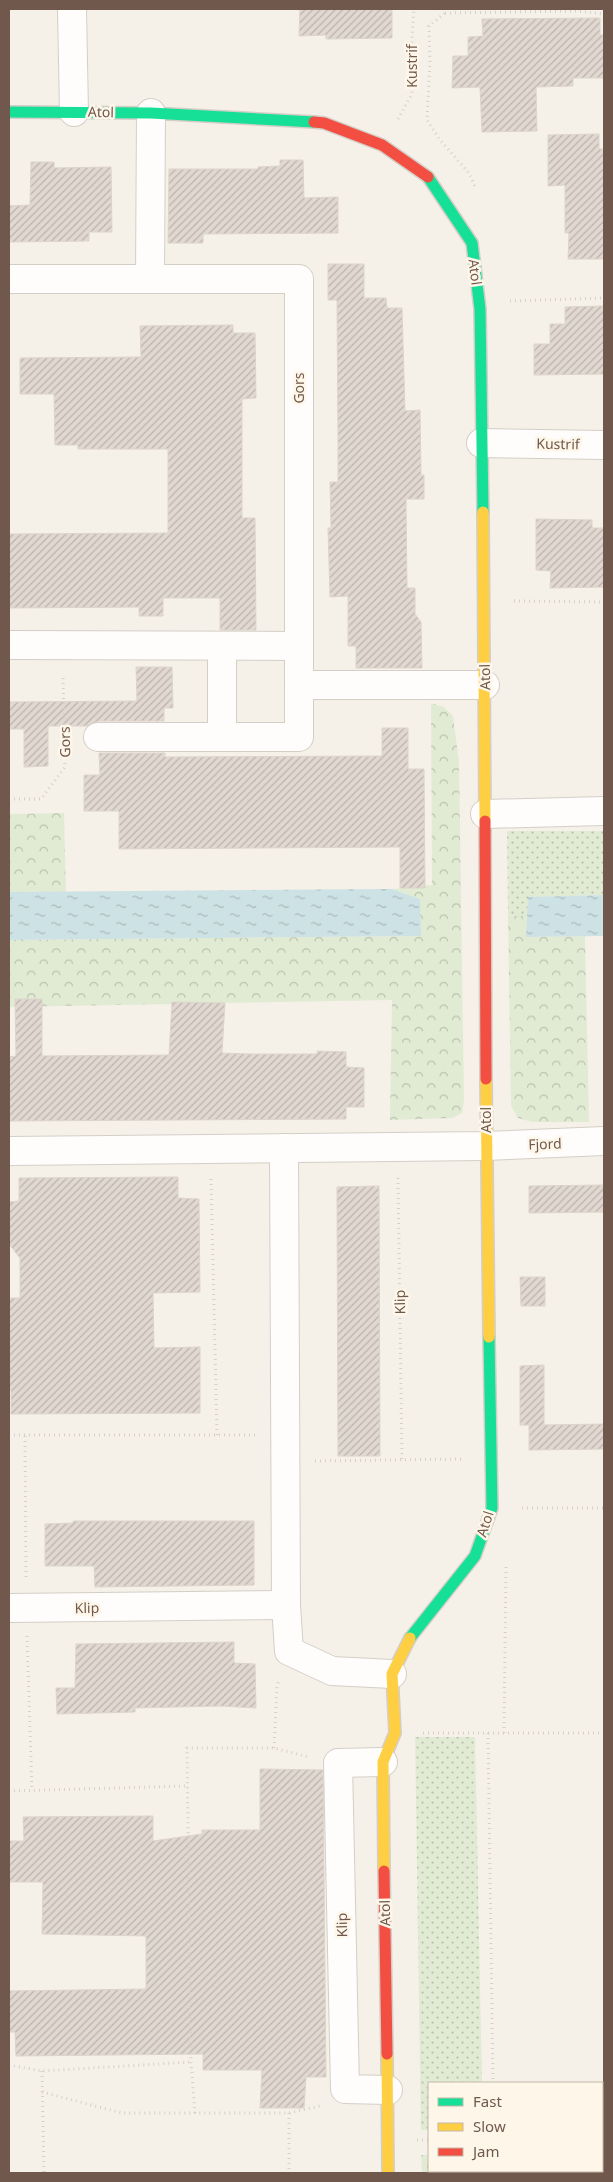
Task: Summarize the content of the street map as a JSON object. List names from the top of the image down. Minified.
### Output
{"streets":{"street":["Kustrif","Atol","Gors","Fjord","Klip"]},"crossings":[["Kustrif","Atol"],["Atol","Fjord"]],"legend":["Fast","Slow","Jam"]}
